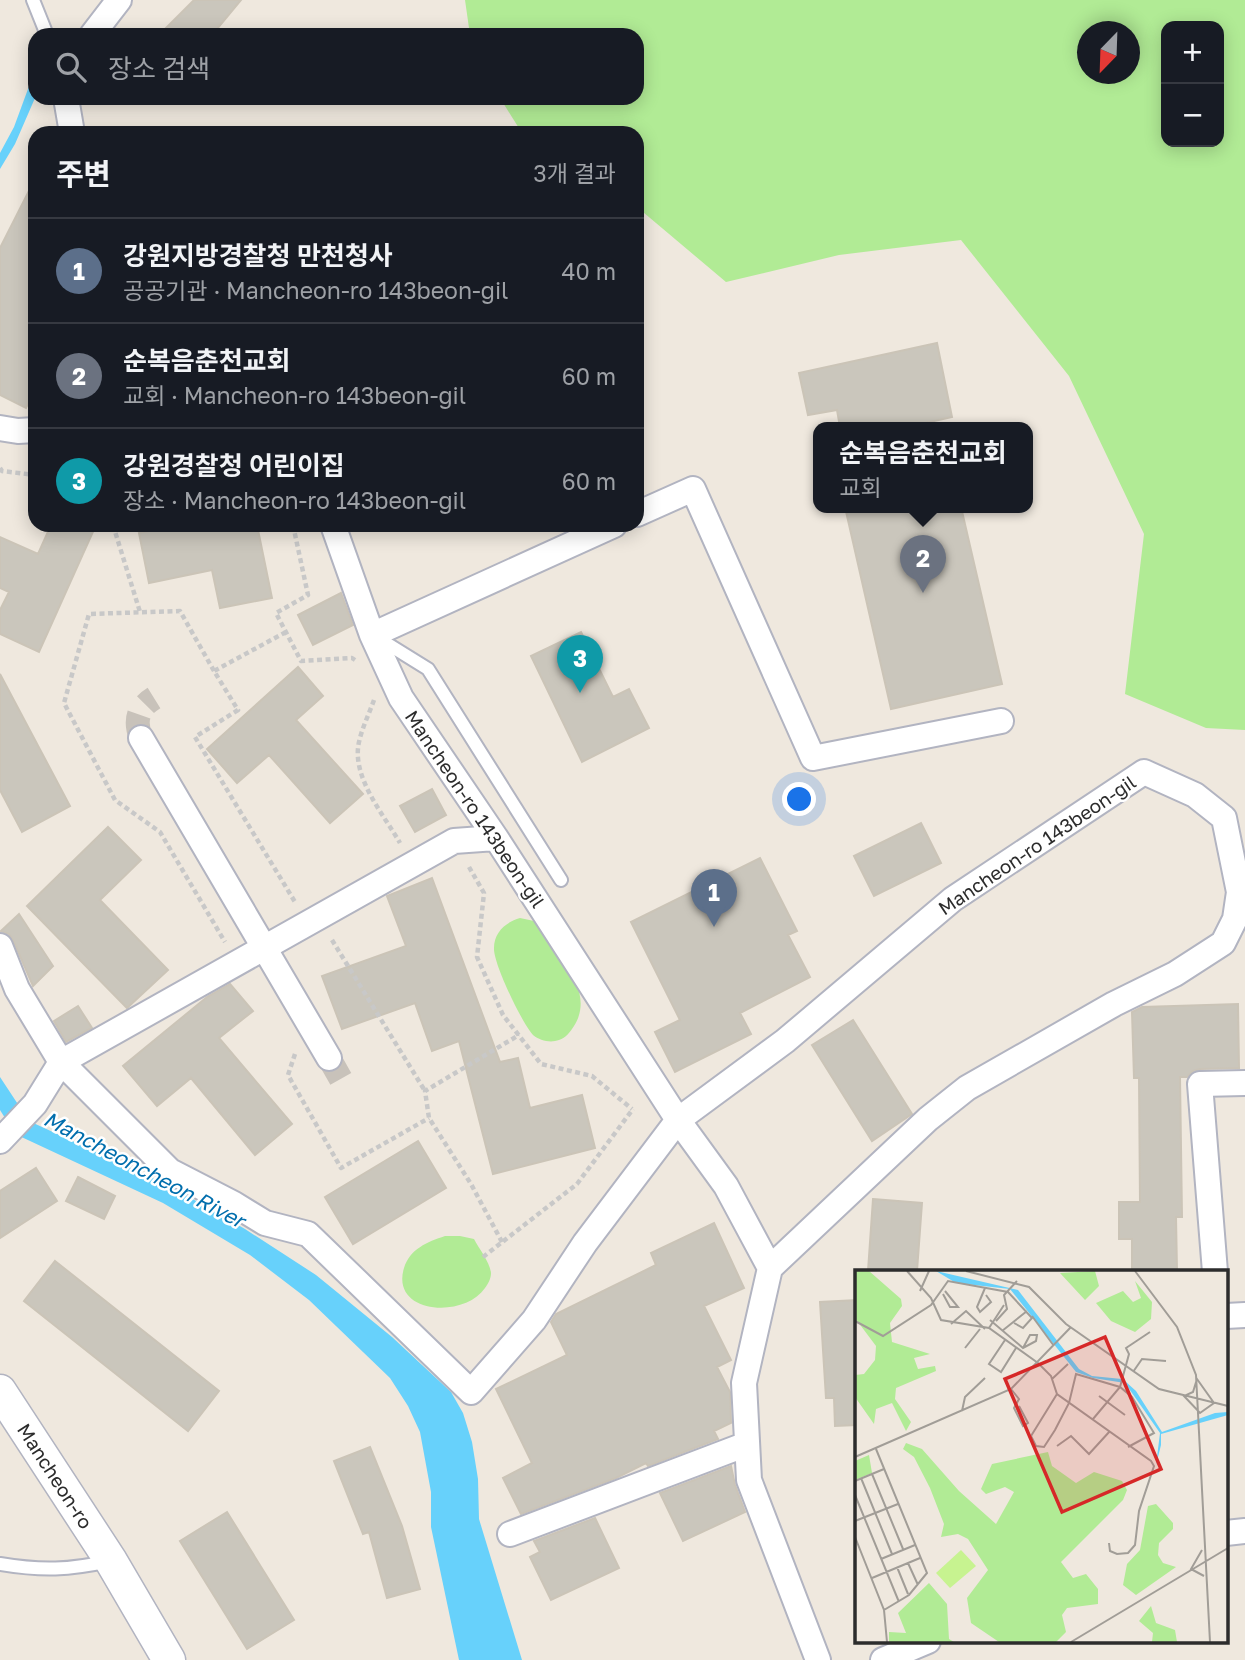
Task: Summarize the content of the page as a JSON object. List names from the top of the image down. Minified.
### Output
{"streets":{"street":["Mancheon-ro 143beon-gil","Mancheon-ro"]},"water":["Mancheoncheon River"],"north":"bottom left","page":{"map_buttons":["+","−"],"search":"장소 검색","heading":["주변","3개 결과"],"list":[{"mark":"1","name":"강원지방경찰청 만천청사","note":"공공기관 · Mancheon-ro 143beon-gil","value":"40 m"},{"mark":"2","name":"순복음춘천교회","note":"교회 · Mancheon-ro 143beon-gil","value":"60 m"},{"mark":"3","name":"강원경찰청 어린이집","note":"장소 · Mancheon-ro 143beon-gil","value":"60 m"}],"popup":["순복음춘천교회","교회"],"pins":["2","3","1"]}}
